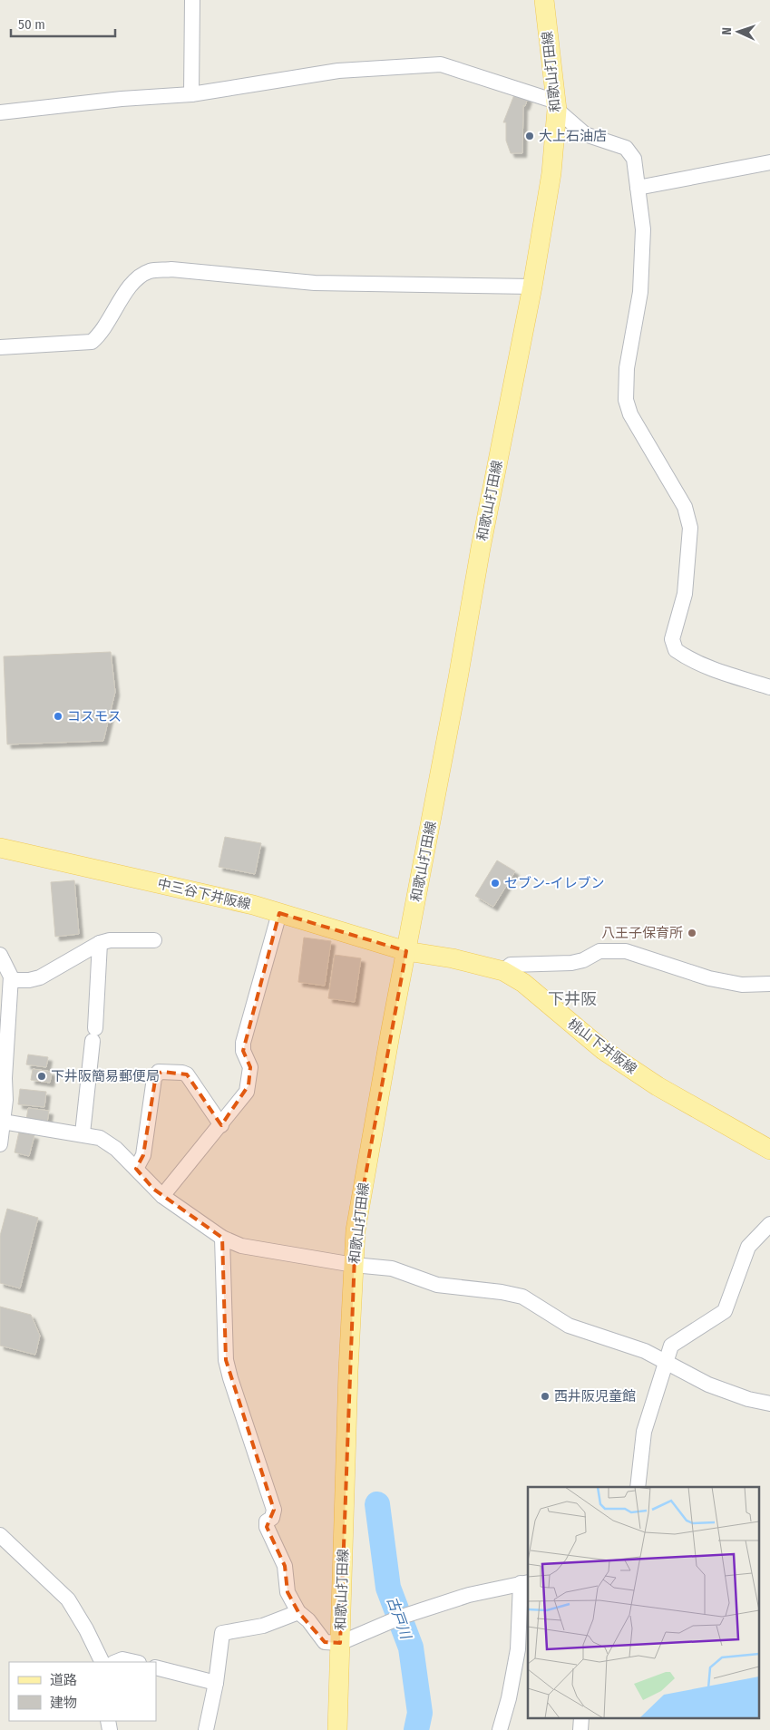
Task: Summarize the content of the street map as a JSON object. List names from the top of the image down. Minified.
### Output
{"streets":{"main road":["和歌山打田線","中三谷下井阪線","桃山下井阪線"]},"crossings":[["和歌山打田線","中三谷下井阪線"],["和歌山打田線","桃山下井阪線"],["中三谷下井阪線","桃山下井阪線"]],"districts":["下井阪"],"water":["古戸川"],"places":["大上石油店","コスモス","セブン-イレブン","八王子保育所","下井阪簡易郵便局","西井阪児童館"],"legend":["道路","建物"],"scale_bar":"50 m","north":"left"}
